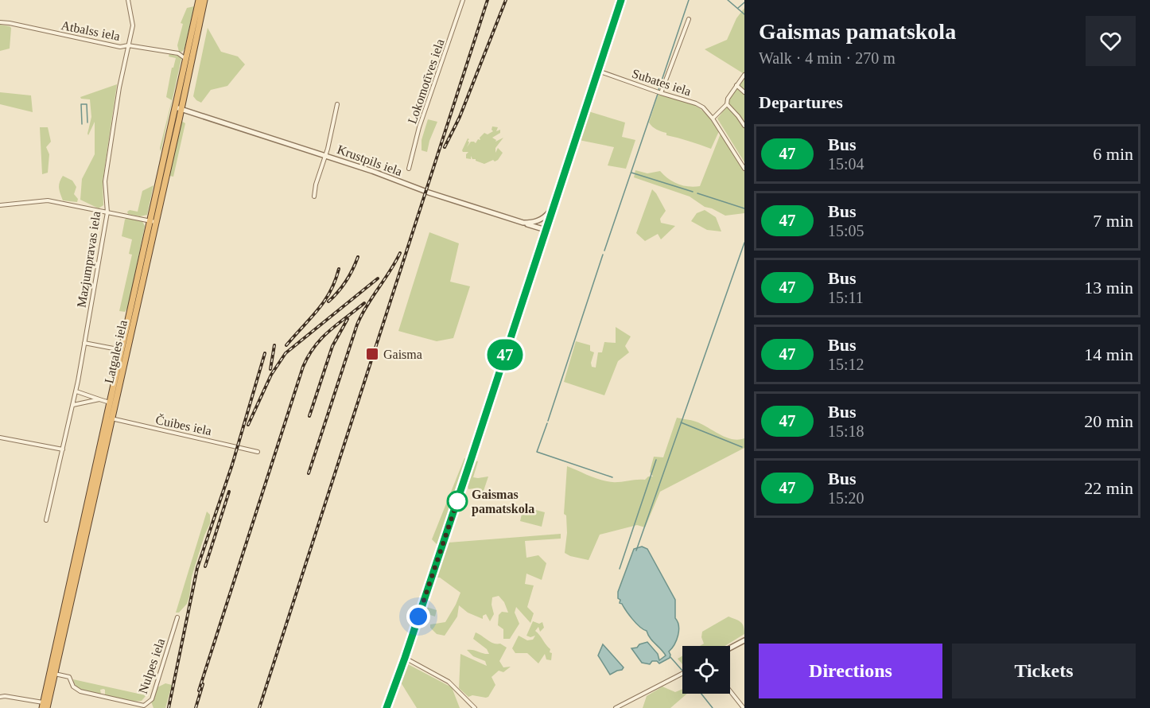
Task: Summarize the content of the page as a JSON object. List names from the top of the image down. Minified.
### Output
{"streets":{"highway":["Latgales iela"],"street":["Atbalss iela","Lokomotīves iela","Subates iela","Krustpils iela","Mazjumpravas iela","Čuibes iela","Nulpes iela"]},"crossings":[["Atbalss iela","Mazjumpravas iela"],["Krustpils iela","Latgales iela"],["Latgales iela","Čuibes iela"],["Latgales iela","Nulpes iela"]],"places":{"transit":["Gaisma"],"other":["Gaismas pamatskola"]},"lines":["bus line 47"],"page":{"on_map":"47","heading":[["Gaismas pamatskola","Walk · 4 min · 270 m"],"Departures"],"list":[{"mark":"47","name":"Bus","note":"15:04","value":"6 min"},{"mark":"47","name":"Bus","note":"15:05","value":"7 min"},{"mark":"47","name":"Bus","note":"15:11","value":"13 min"},{"mark":"47","name":"Bus","note":"15:12","value":"14 min"},{"mark":"47","name":"Bus","note":"15:18","value":"20 min"},{"mark":"47","name":"Bus","note":"15:20","value":"22 min"}],"buttons":["Directions","Tickets"]}}
